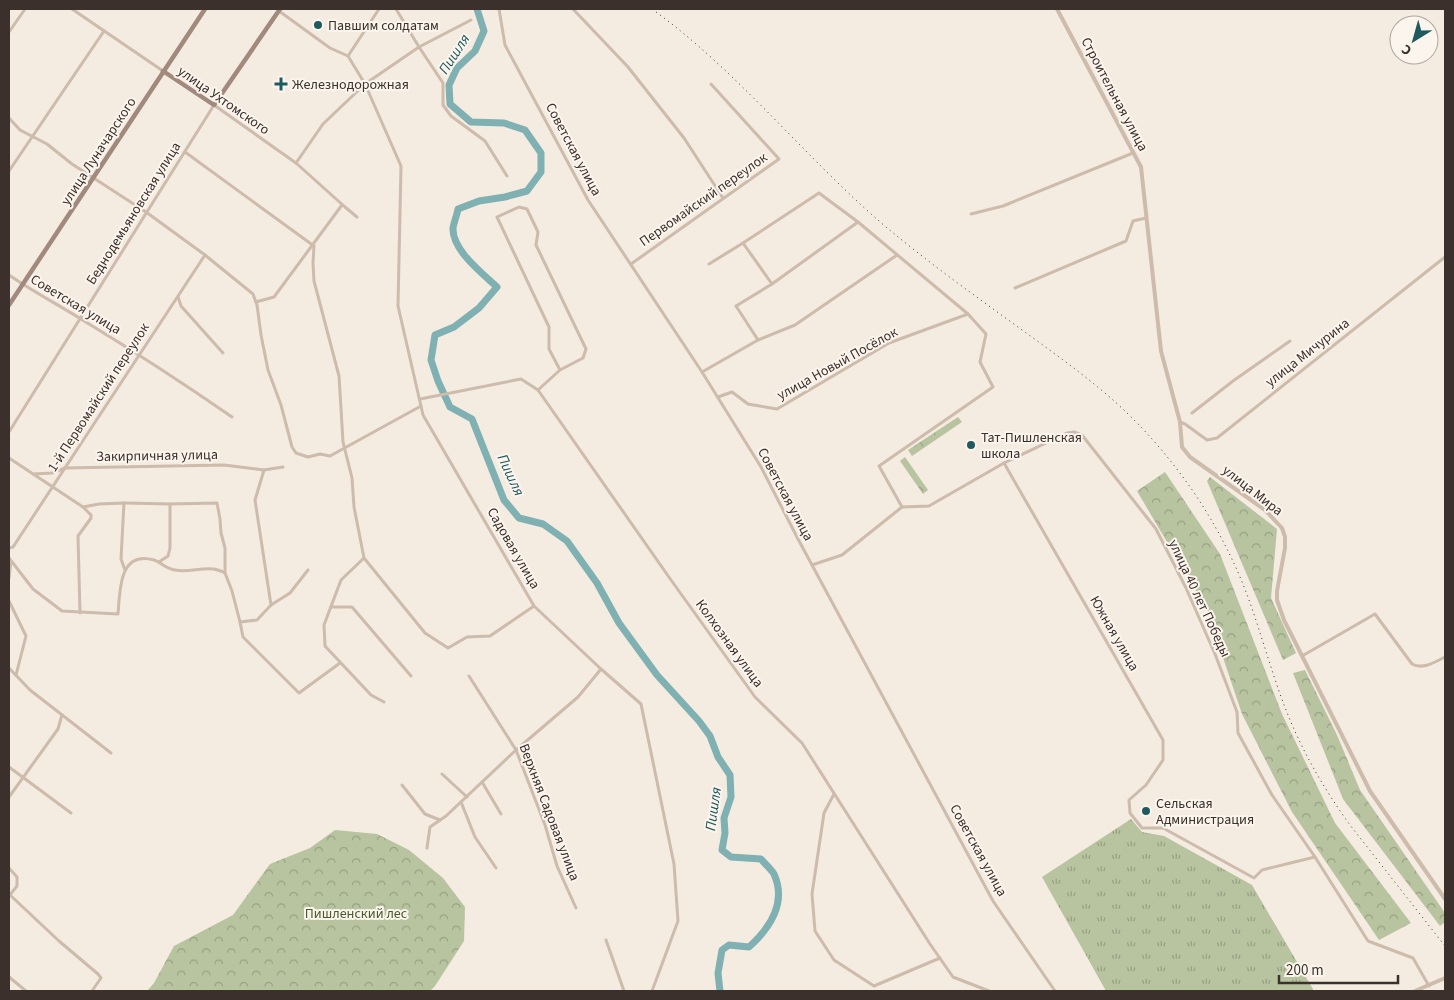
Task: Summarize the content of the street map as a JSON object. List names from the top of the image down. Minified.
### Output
{"streets":{"main road":["улица Ухтомского","улица Луначарского","Беднодемьяновская улица"],"street":["Строительная улица","Советская улица","Первомайский переулок","улица Мичурина","улица Новый Посёлок","1-й Первомайский переулок","Закирпичная улица","улица Мира","Садовая улица","улица 40 лет Победы","Южная улица","Колхозная улица","Верхняя Садовая улица"]},"crossings":[["Строительная улица","улица Мира"],["улица Ухтомского","улица Луначарского"],["улица Ухтомского","Беднодемьяновская улица"],["Советская улица","улица Луначарского"],["Советская улица","Первомайский переулок"],["Советская улица","Беднодемьяновская улица"],["Советская улица","улица Новый Посёлок"],["Советская улица","1-й Первомайский переулок"],["улица Мичурина","улица Мира"],["1-й Первомайский переулок","Закирпичная улица"],["улица 40 лет Победы","Южная улица"]],"water":["Пишля"],"parks":["Пишленский лес"],"places":{"other":["Павшим солдатам","Тат-Пишленская школа","Сельская Администрация"],"health":["Железнодорожная"]},"scale_bar":"200 m","north":"bottom left"}
